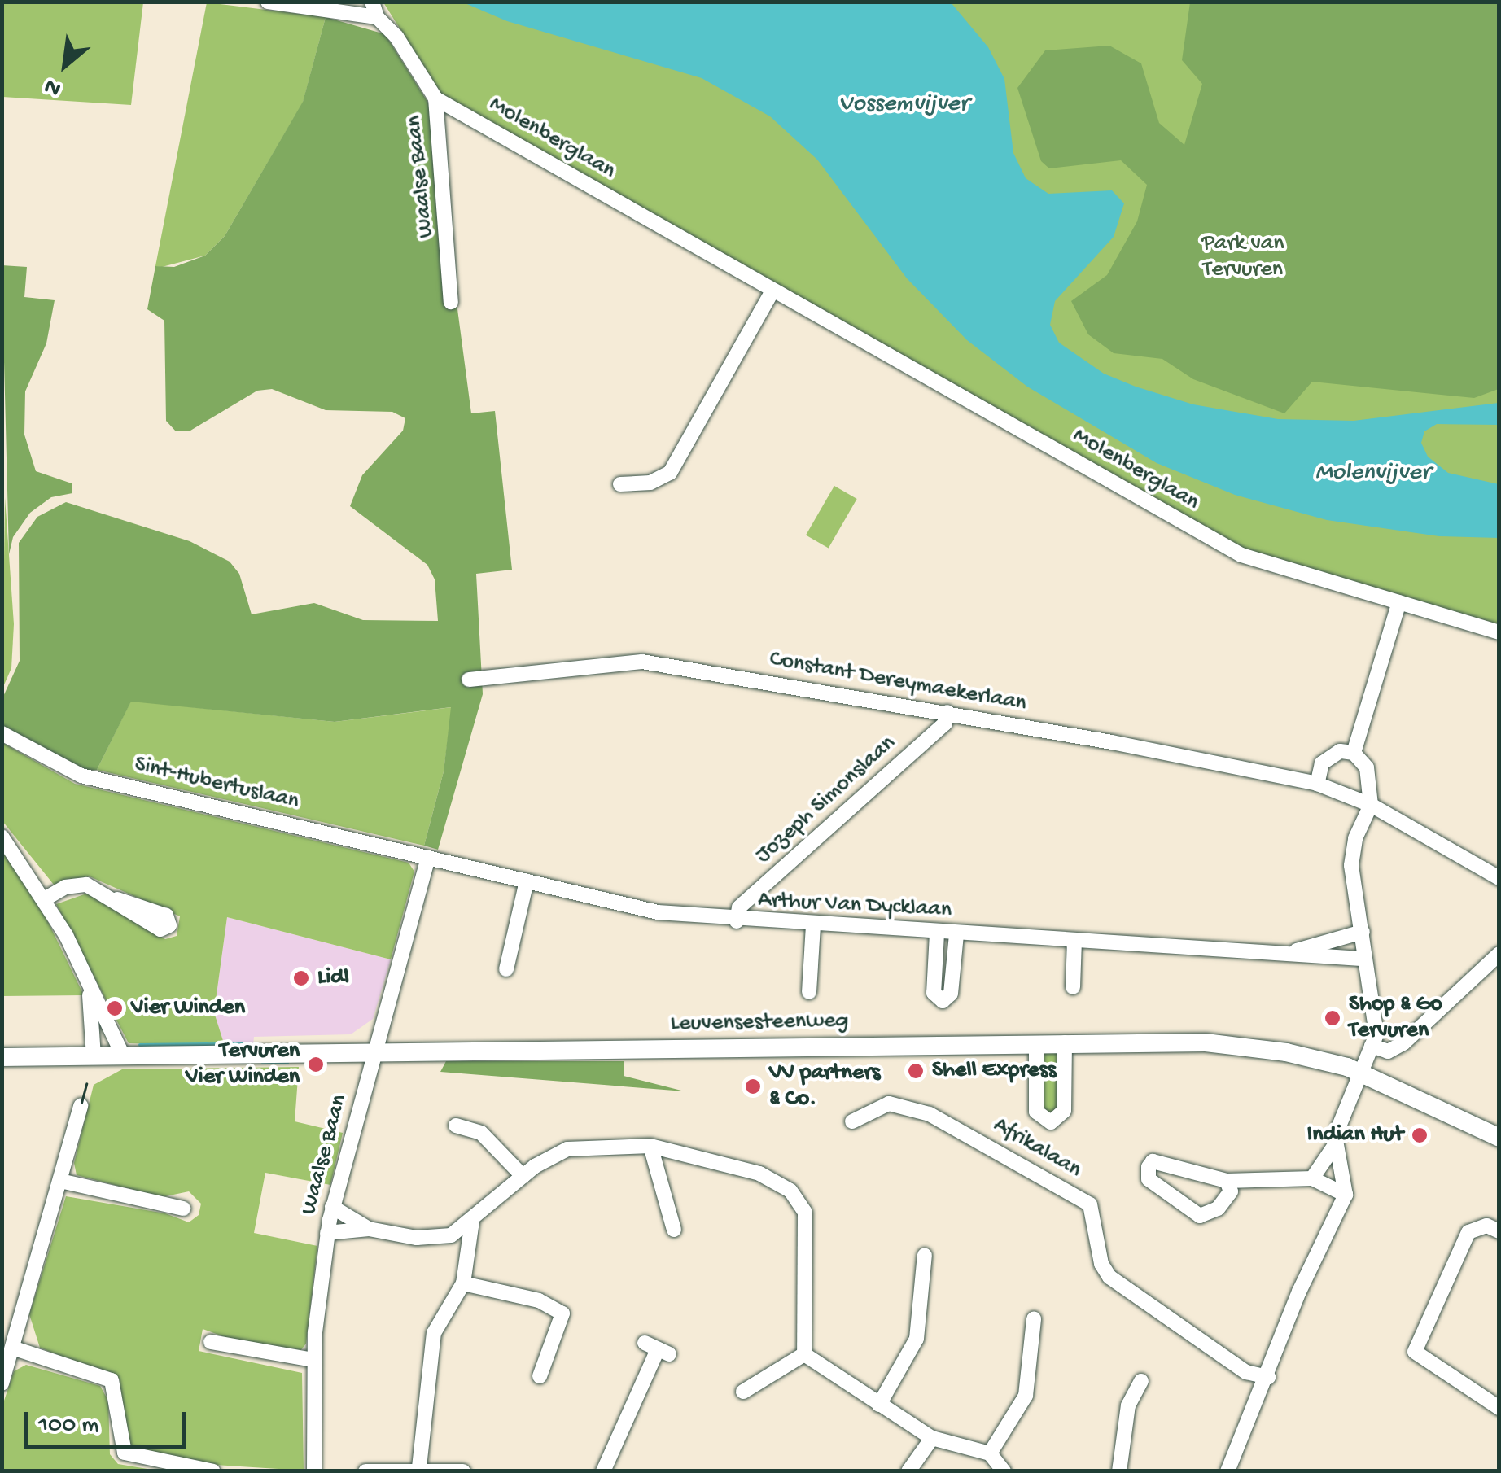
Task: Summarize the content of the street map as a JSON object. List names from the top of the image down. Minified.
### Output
{"streets":{"main road":["Leuvensesteenweg"],"street":["Molenberglaan","Waalse Baan","Constant Dereymaekerlaan","Sint-Hubertuslaan","Jozeph Simonslaan","Arthur Van Dycklaan","Afrikalaan"]},"crossings":[["Molenberglaan","Waalse Baan"],["Waalse Baan","Sint-Hubertuslaan"],["Waalse Baan","Arthur Van Dycklaan"],["Waalse Baan","Leuvensesteenweg"],["Constant Dereymaekerlaan","Jozeph Simonslaan"],["Sint-Hubertuslaan","Arthur Van Dycklaan"],["Jozeph Simonslaan","Arthur Van Dycklaan"]],"water":["Vossemvijver","Molenvijver"],"parks":["Park van Tervuren"],"places":["Lidl","Vier Winden","Shop & Go Tervuren","Tervuren Vier Winden","Shell Express","VV partners & Co.","Indian Hut"],"scale_bar":"100 m","north":"bottom left"}
